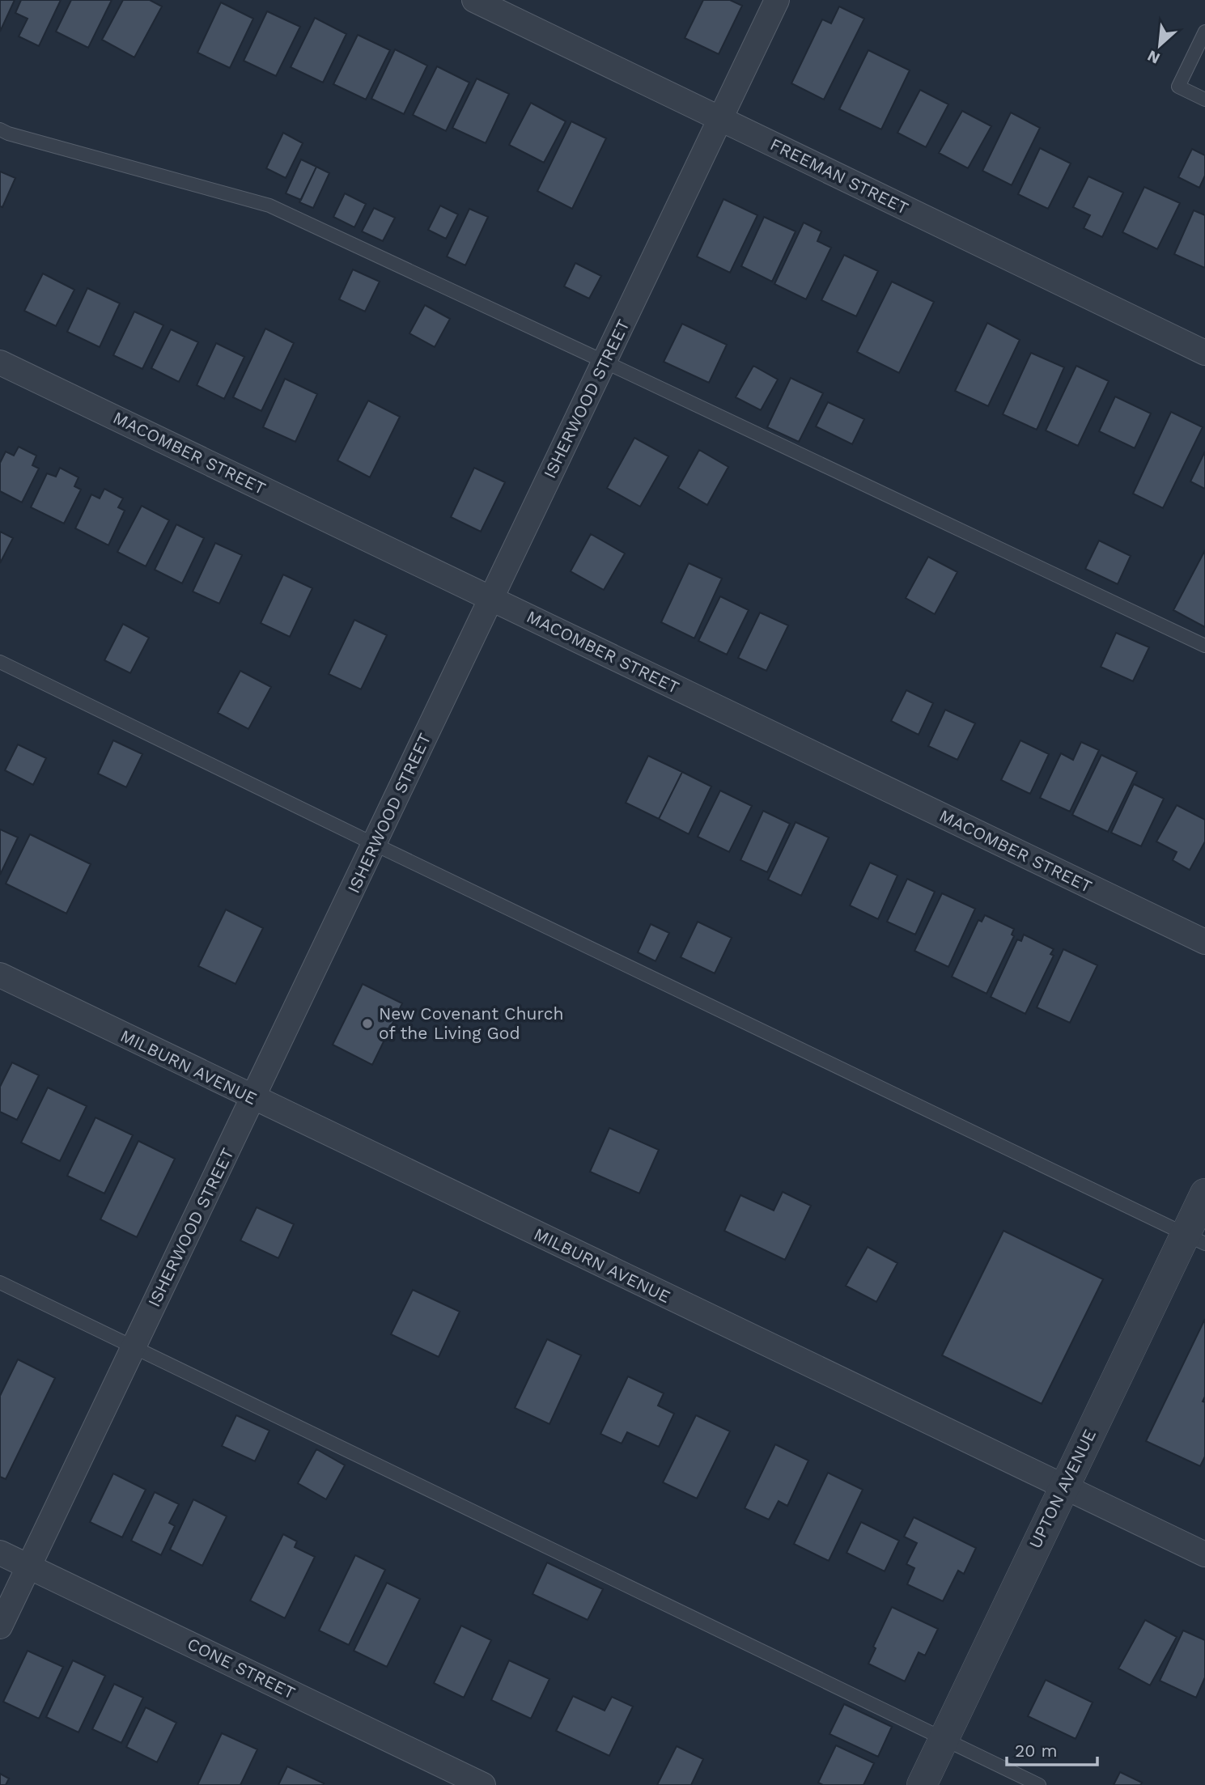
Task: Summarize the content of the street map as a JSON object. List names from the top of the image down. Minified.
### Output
{"streets":{"street":["FREEMAN STREET","ISHERWOOD STREET","MACOMBER STREET","MILBURN AVENUE","UPTON AVENUE","CONE STREET"]},"crossings":[["FREEMAN STREET","ISHERWOOD STREET"],["ISHERWOOD STREET","MACOMBER STREET"],["ISHERWOOD STREET","MILBURN AVENUE"],["ISHERWOOD STREET","CONE STREET"],["MILBURN AVENUE","UPTON AVENUE"]],"places":["New Covenant Church of the Living God"],"scale_bar":"20 m","north":"bottom left"}
